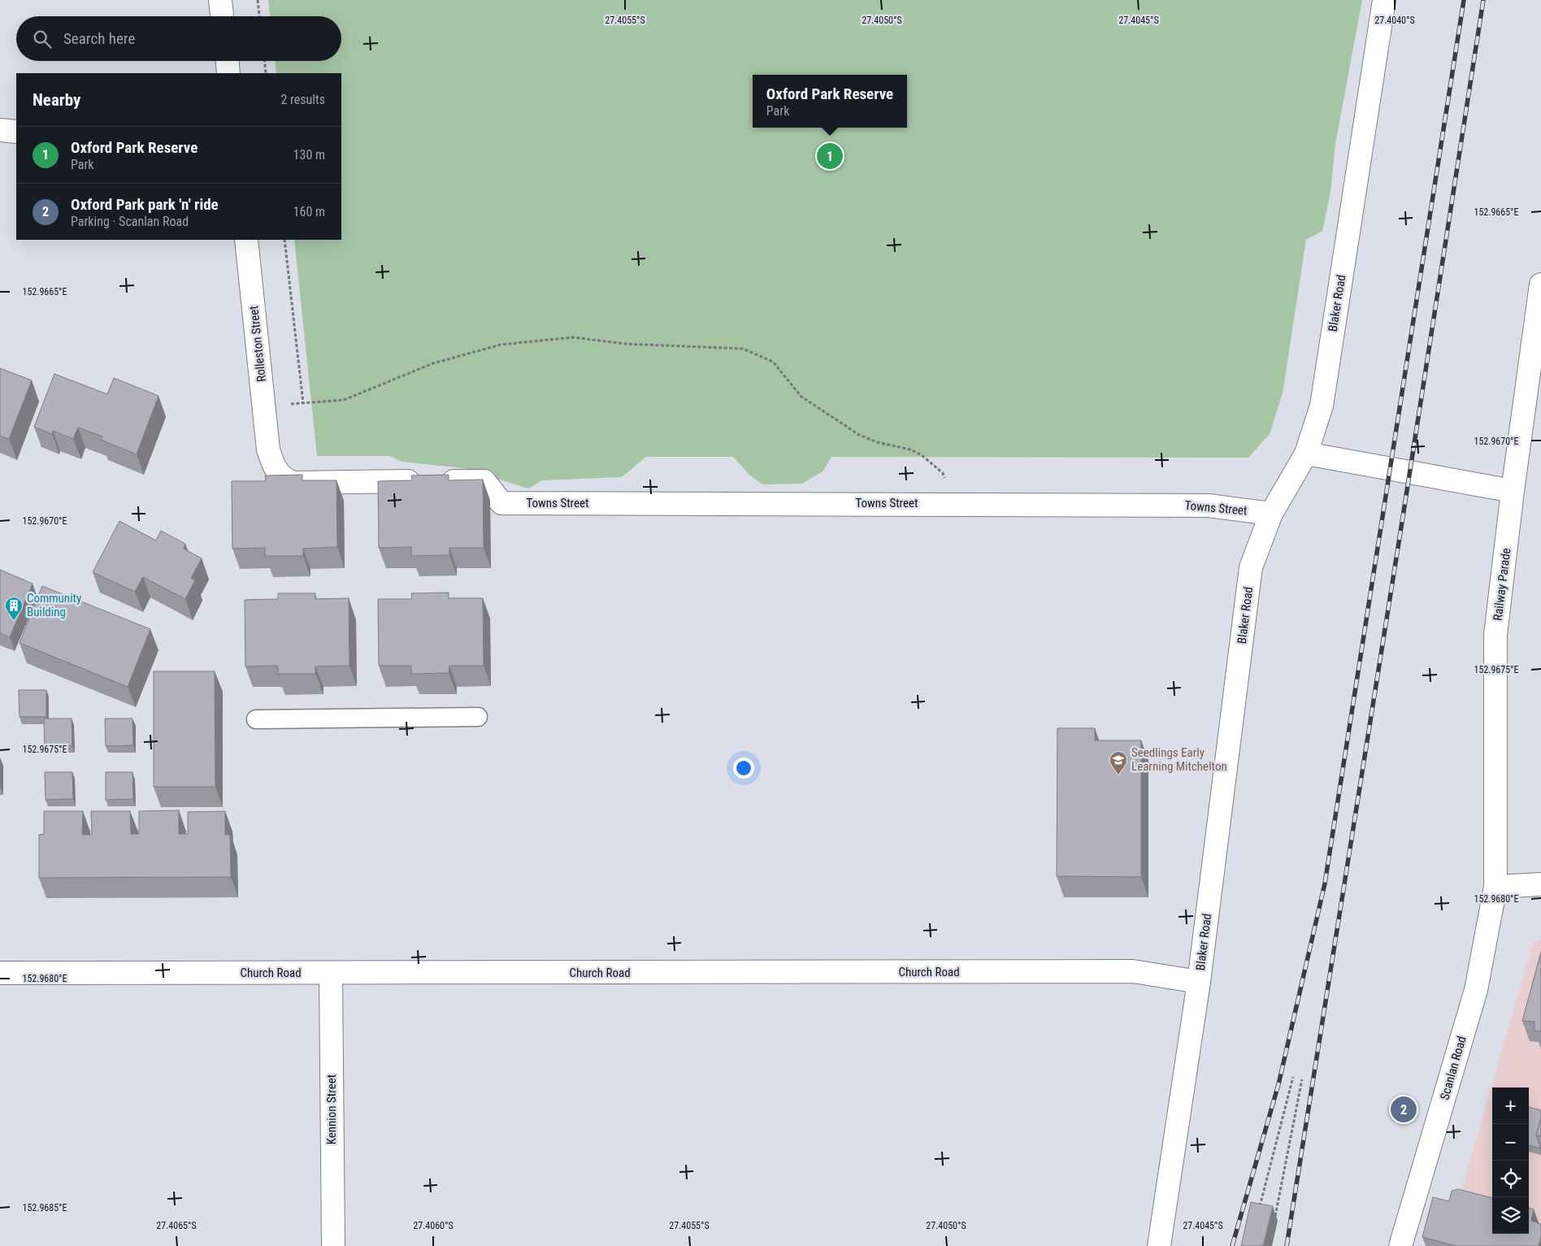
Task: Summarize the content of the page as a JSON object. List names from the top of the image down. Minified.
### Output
{"streets":{"street":["Blaker Road","Rolleston Street","Towns Street","Railway Parade","Church Road","Scanlan Road","Kennion Street"]},"crossings":[["Blaker Road","Towns Street"],["Blaker Road","Church Road"],["Rolleston Street","Towns Street"],["Railway Parade","Scanlan Road"],["Church Road","Kennion Street"]],"places":{"building":["Community Building"],"school or university":["Seedlings Early Learning Mitchelton"]},"page":{"search":"Search here","heading":["Nearby","2 results"],"popup":["Oxford Park Reserve","Park"],"list":[{"mark":"1","name":"Oxford Park Reserve","note":"Park","value":"130 m"},{"mark":"2","name":"Oxford Park park 'n' ride","note":"Parking · Scanlan Road","value":"160 m"}],"pins":["1","2"],"map_buttons":["+","−"]},"coordinates":["27.4055°S","27.4050°S","27.4045°S","27.4040°S","152.9665°E","152.9670°E","152.9675°E","152.9680°E","152.9685°E","27.4065°S","27.4060°S"]}
